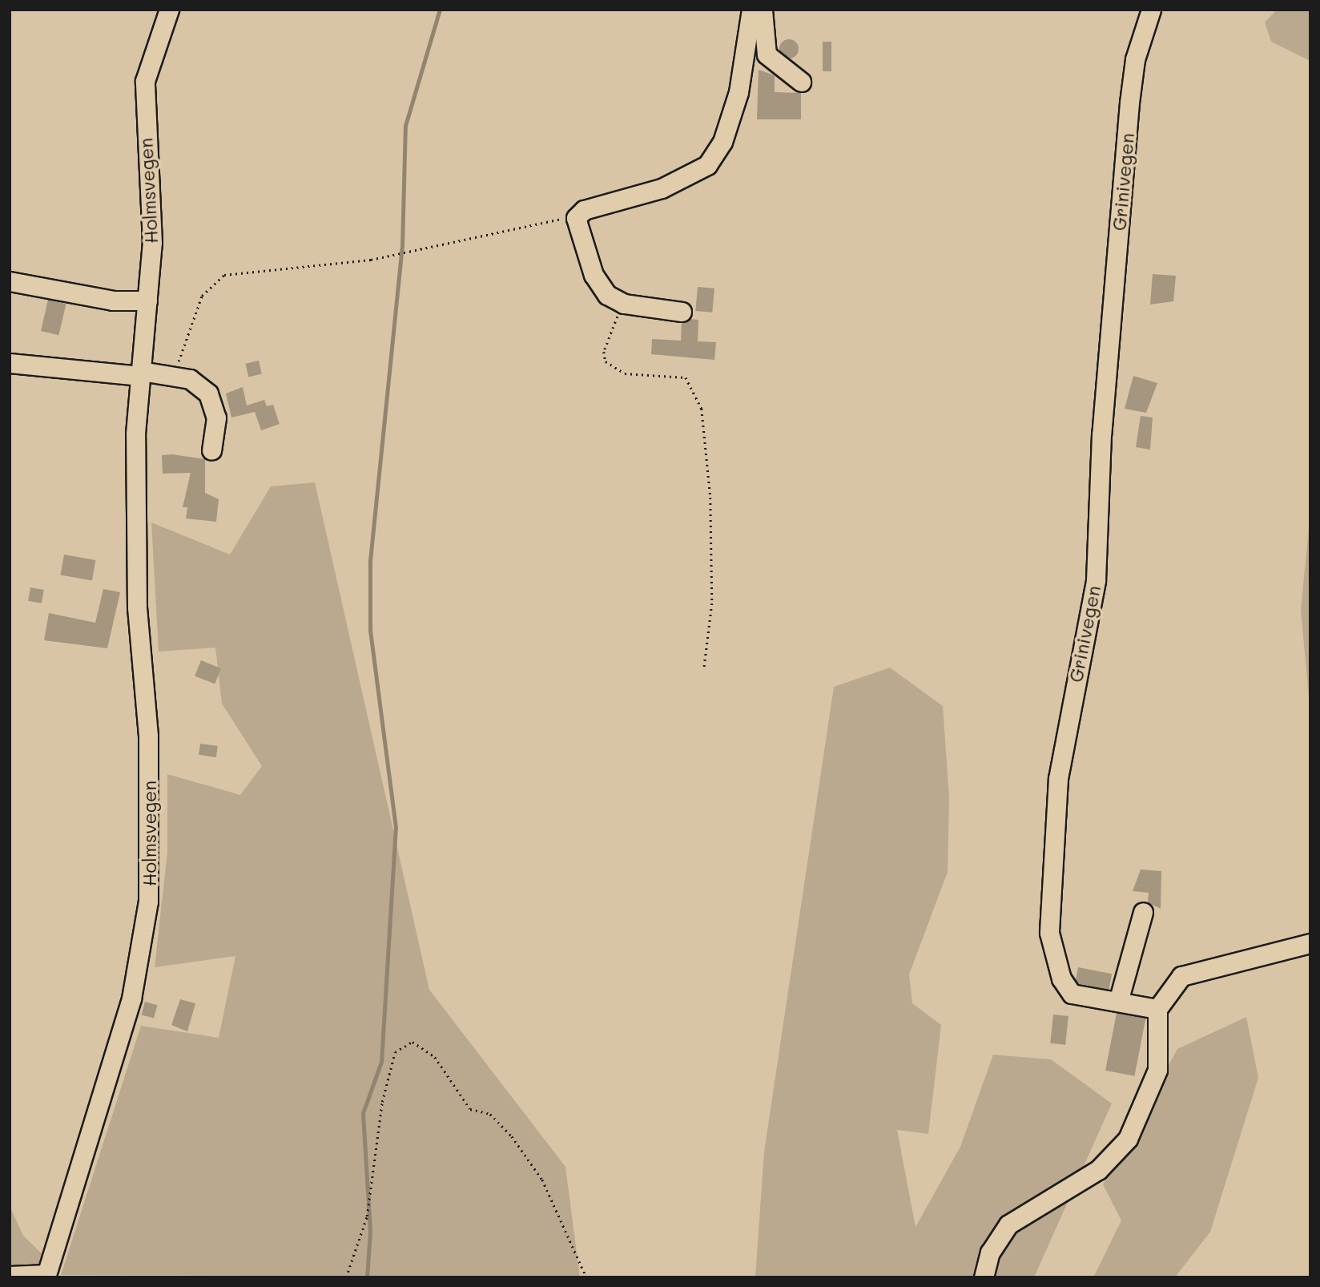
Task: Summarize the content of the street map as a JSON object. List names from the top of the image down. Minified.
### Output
{"streets":{"street":["Grinivegen","Holmsvegen"]}}
